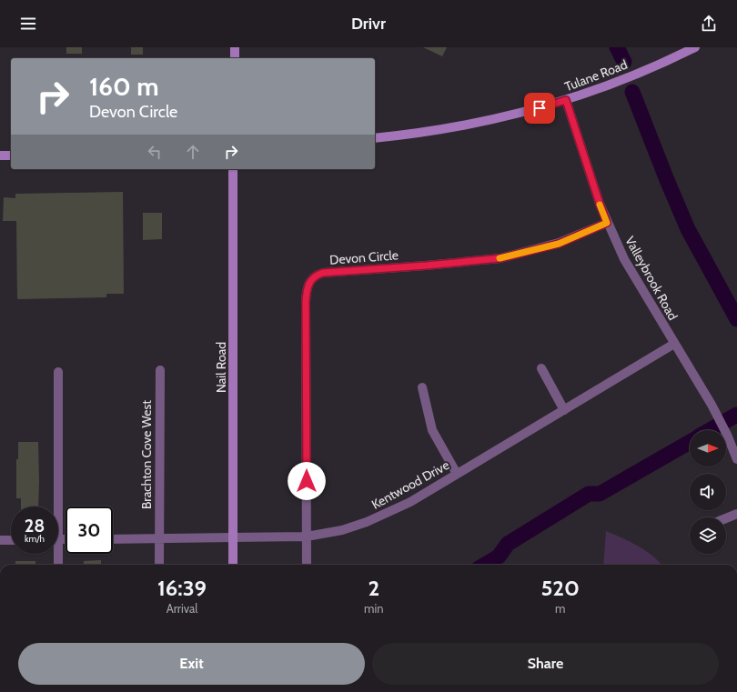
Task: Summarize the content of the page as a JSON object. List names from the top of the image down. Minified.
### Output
{"streets":{"street":["Tulane Road","Devon Circle","Valleybrook Road","Nail Road","Brachton Cove West","Kentwood Drive"]},"crossings":[["Tulane Road","Valleybrook Road"],["Devon Circle","Valleybrook Road"],["Devon Circle","Kentwood Drive"],["Valleybrook Road","Kentwood Drive"],["Nail Road","Kentwood Drive"],["Brachton Cove West","Kentwood Drive"]],"north":"right","page":{"header":"Drivr","turn":["160 m","Devon Circle"],"speed":"28 km/h","limit":"30","eta":["16:39","Arrival","2","min","520","m"],"buttons":["Exit","Share"]}}
